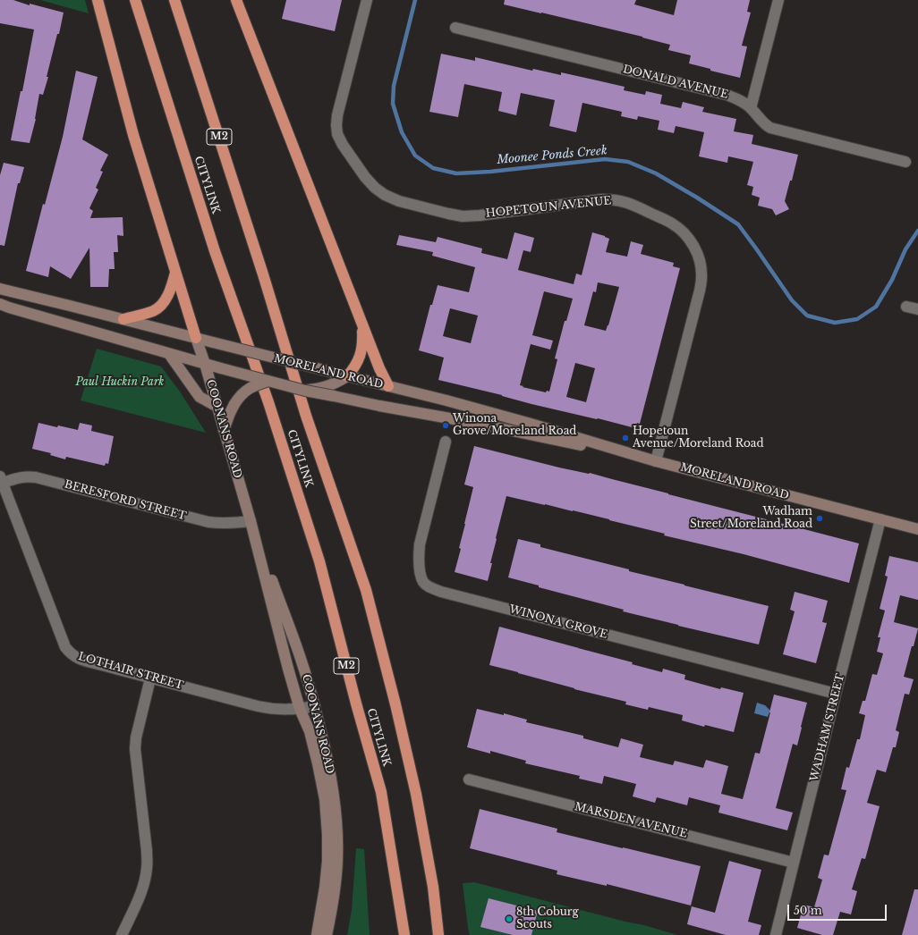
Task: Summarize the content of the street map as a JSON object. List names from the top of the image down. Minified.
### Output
{"streets":{"highway":["M2","CITYLINK"],"main road":["MORELAND ROAD","COONANS ROAD"],"street":["DONALD AVENUE","HOPETOUN AVENUE","BERESFORD STREET","WINONA GROVE","LOTHAIR STREET","WADHAM STREET","MARSDEN AVENUE"]},"crossings":[["HOPETOUN AVENUE","MORELAND ROAD"],["MORELAND ROAD","COONANS ROAD"],["MORELAND ROAD","WADHAM STREET"],["COONANS ROAD","BERESFORD STREET"],["COONANS ROAD","LOTHAIR STREET"],["BERESFORD STREET","LOTHAIR STREET"],["WINONA GROVE","WADHAM STREET"],["WADHAM STREET","MARSDEN AVENUE"]],"water":["Moonee Ponds Creek"],"parks":["Paul Huckin Park"],"places":["Winona Grove/Moreland Road","Hopetoun Avenue/Moreland Road","Wadham Street/Moreland Road","8th Coburg Scouts"],"scale_bar":"50 m"}
